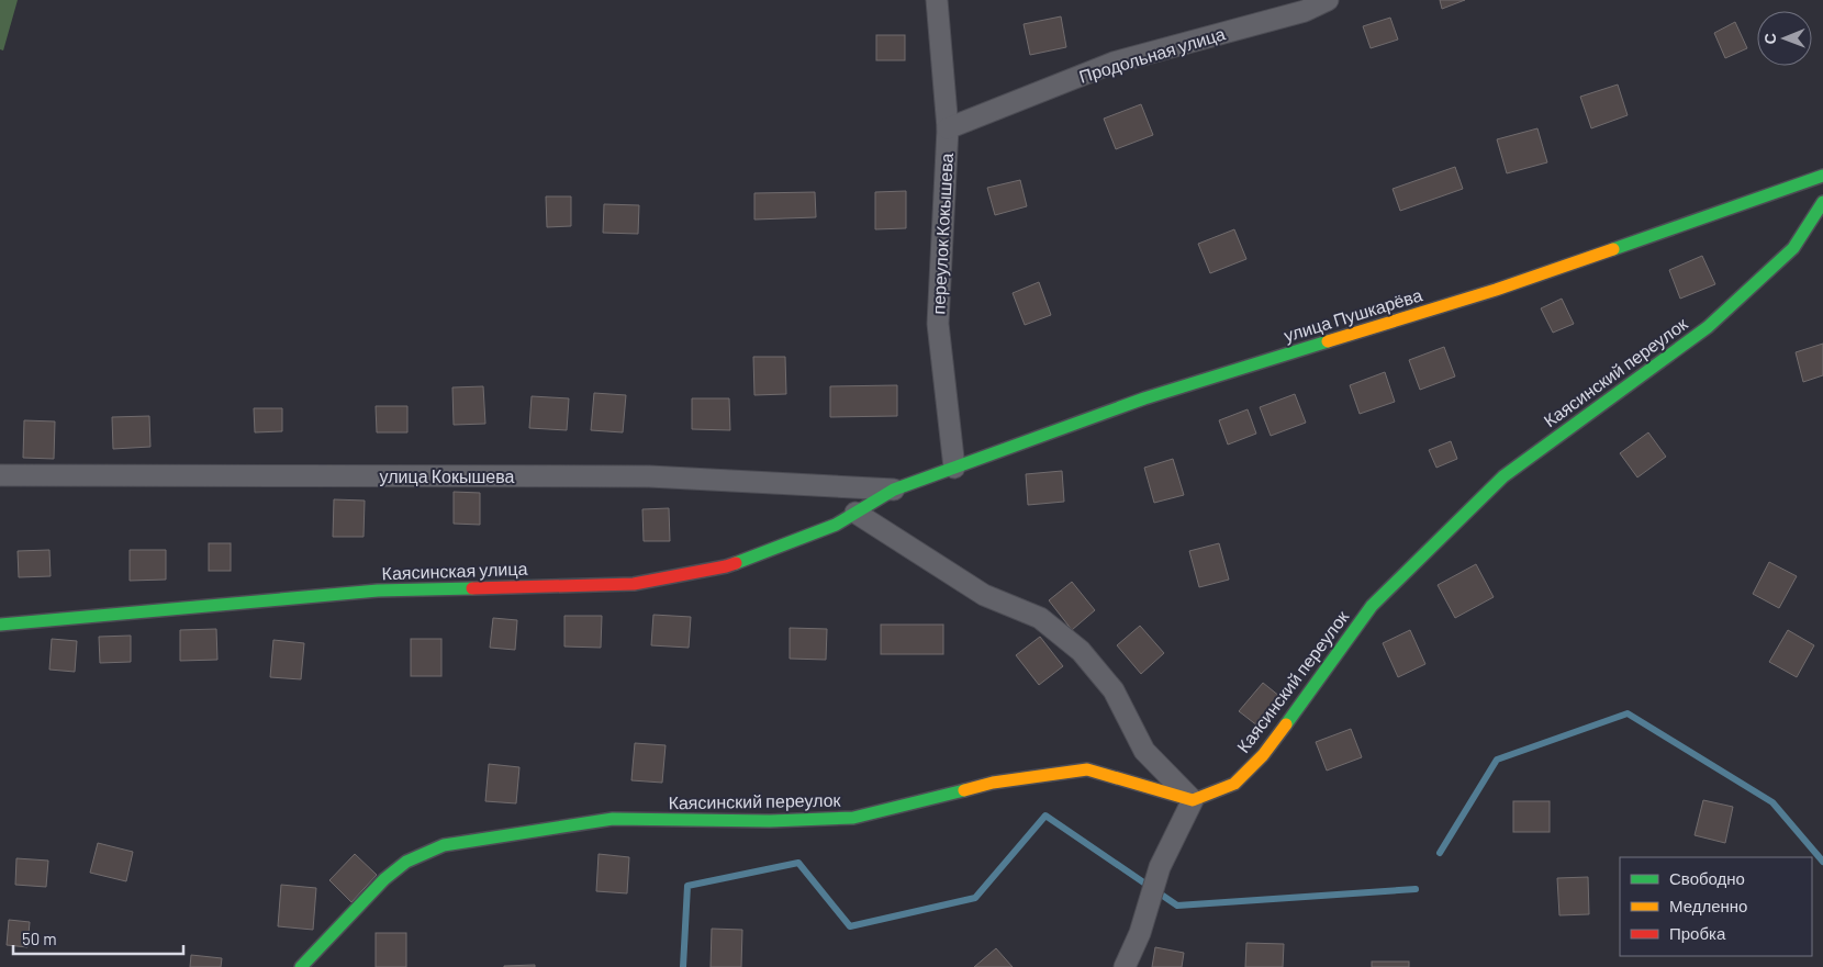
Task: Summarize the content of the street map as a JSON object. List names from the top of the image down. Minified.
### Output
{"streets":{"street":["Продольная улица","переулок Кокышева","улица Пушкарёва","Каясинский переулок","улица Кокышева","Каясинская улица"]},"crossings":[["Продольная улица","переулок Кокышева"],["переулок Кокышева","улица Пушкарёва"],["улица Пушкарёва","улица Кокышева"],["улица Пушкарёва","Каясинская улица"],["улица Кокышева","Каясинская улица"]],"legend":["Свободно","Медленно","Пробка"],"scale_bar":"50 m","north":"left"}
